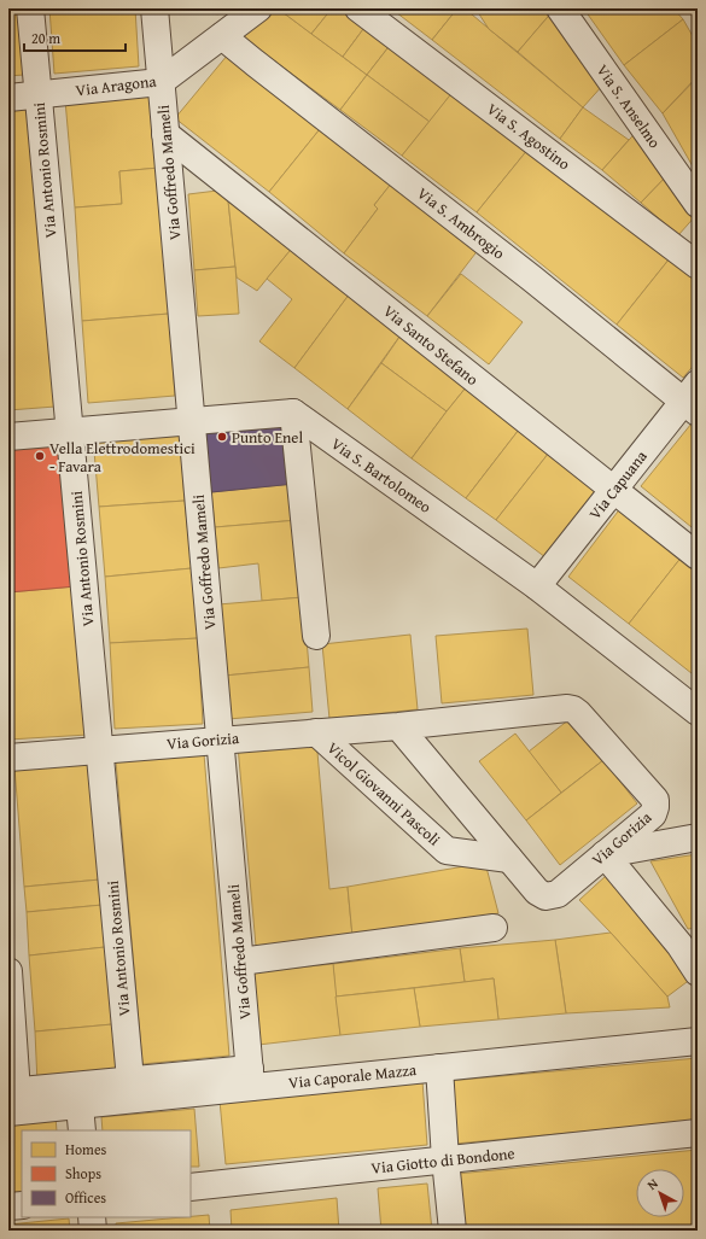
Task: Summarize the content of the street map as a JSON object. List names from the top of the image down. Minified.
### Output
{"streets":{"street":["Via Aragona","Via S. Anselmo","Via S. Agostino","Via Antonio Rosmini","Via Goffredo Mameli","Via S. Ambrogio","Via Santo Stefano","Via S. Bartolomeo","Via Capuana","Via Gorizia","Vicol Giovanni Pascoli","Via Caporale Mazza","Via Giotto di Bondone"]},"crossings":[["Via Aragona","Via Antonio Rosmini"],["Via Aragona","Via Goffredo Mameli"],["Via Aragona","Via S. Ambrogio"],["Via Antonio Rosmini","Via Gorizia"],["Via Antonio Rosmini","Via Caporale Mazza"],["Via Goffredo Mameli","Via Santo Stefano"],["Via Goffredo Mameli","Via Gorizia"],["Via Goffredo Mameli","Via Caporale Mazza"],["Via S. Ambrogio","Via Capuana"],["Via Santo Stefano","Via Capuana"],["Via S. Bartolomeo","Via Capuana"],["Via Gorizia","Vicol Giovanni Pascoli"]],"places":["Punto Enel","Vella Elettrodomestici - Favara"],"legend":["Homes","Shops","Offices"],"scale_bar":"20 m","north":"top left"}
